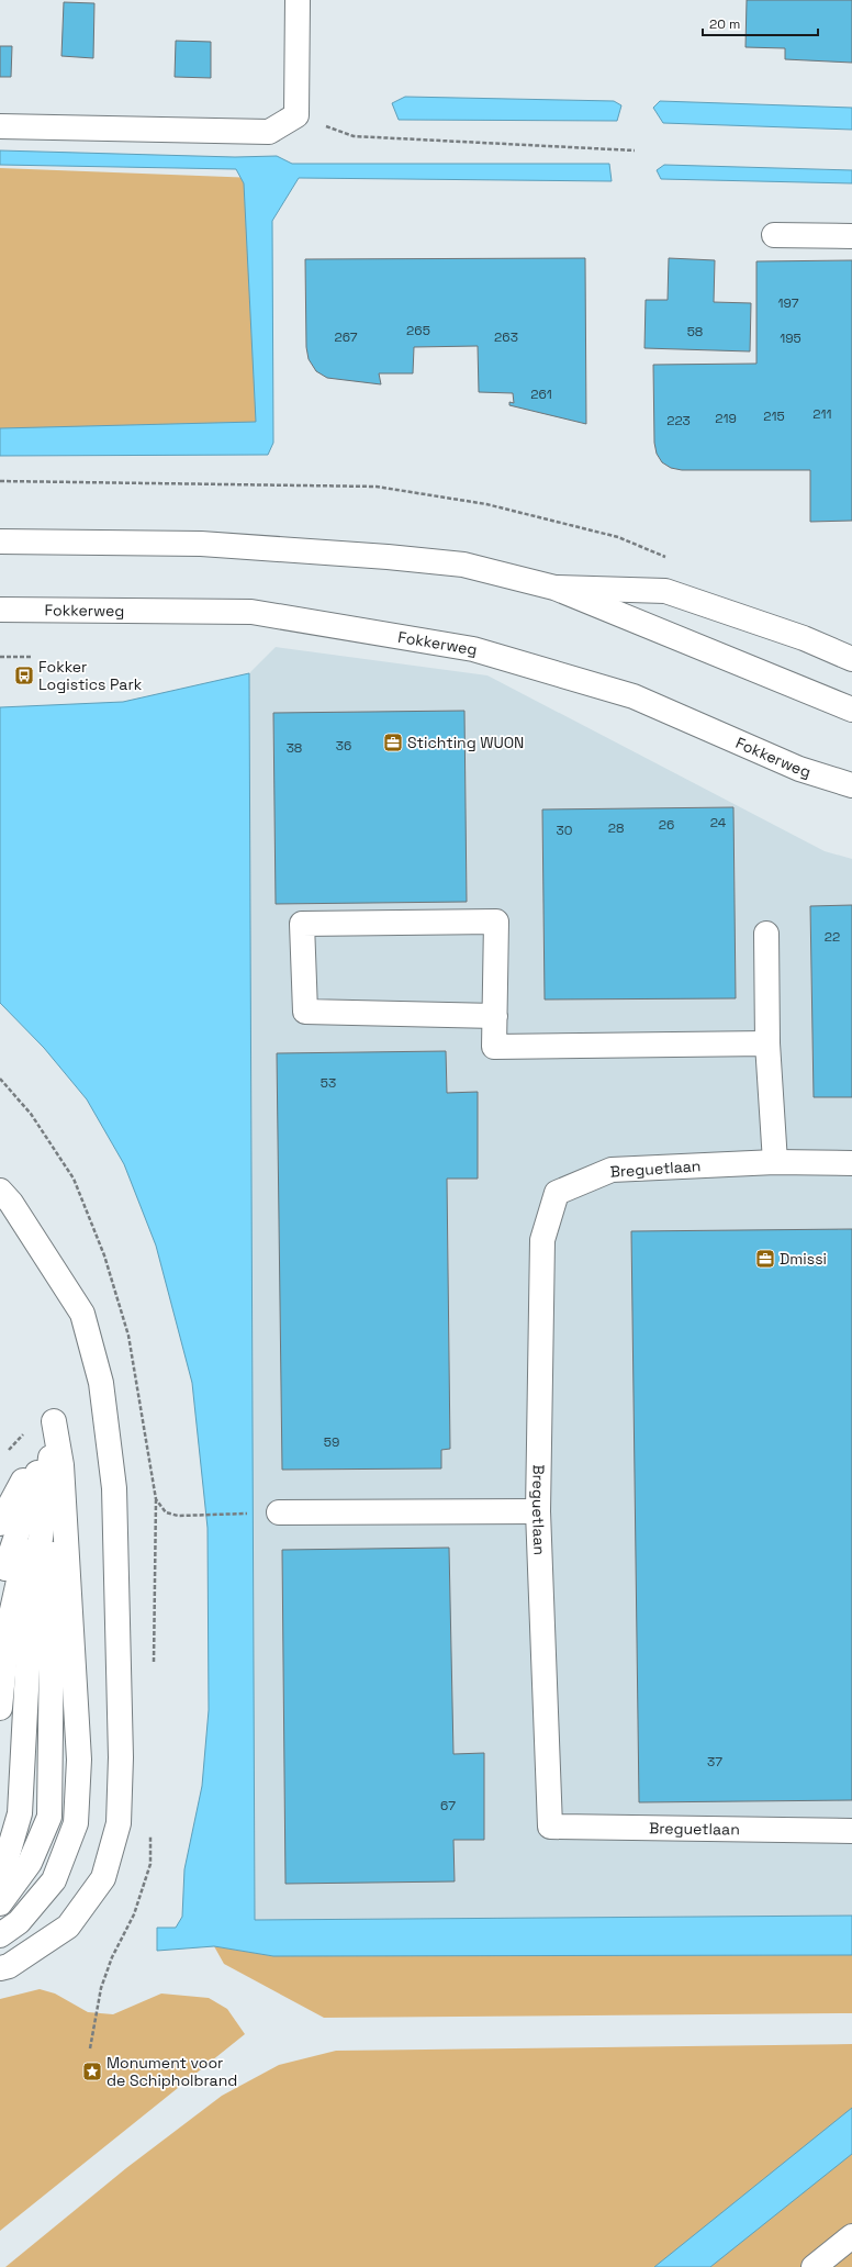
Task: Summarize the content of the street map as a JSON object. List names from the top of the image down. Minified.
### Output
{"streets":{"main road":["Fokkerweg","Breguetlaan"]},"places":{"bus stop":["Fokker Logistics Park"],"office":["Stichting WUON","Dmissi"],"place":["Monument voor de Schipholbrand"]},"house_numbers":["197","265","58","267","263","195","261","211","215","219","223","36","38","24","26","28","30","22","53","59","37","67"],"scale_bar":"20 m"}
